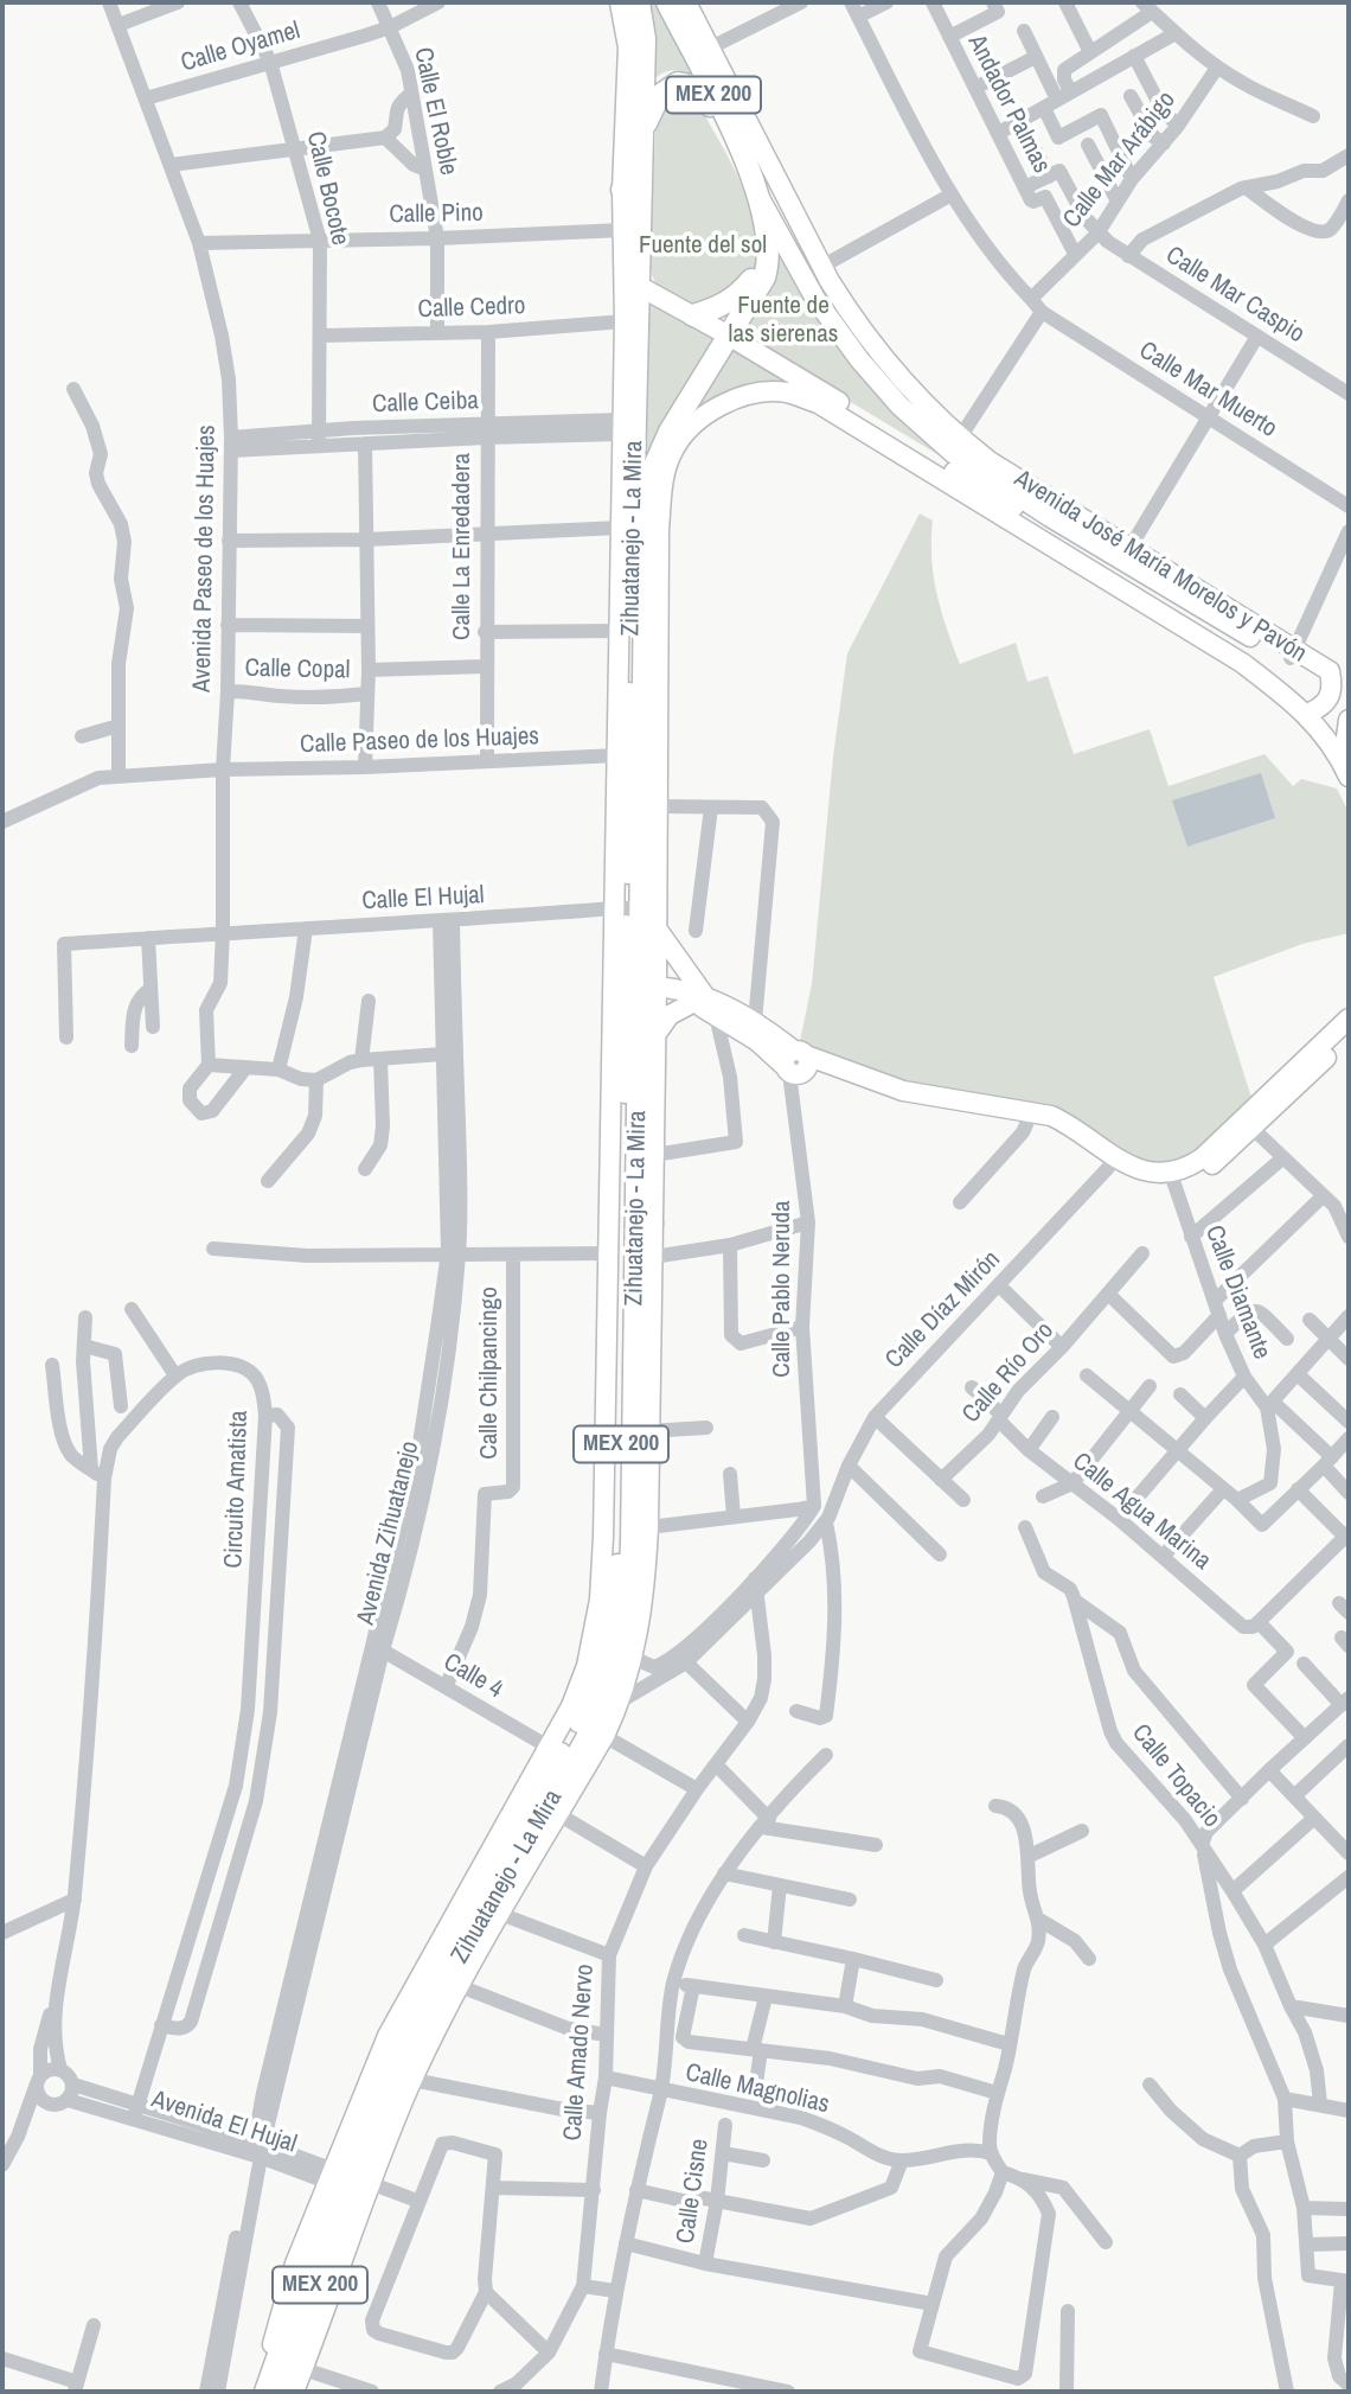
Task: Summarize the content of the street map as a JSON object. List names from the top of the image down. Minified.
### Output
{"streets":{"highway":["MEX 200","Zihuatanejo - La Mira"],"main road":["Avenida José María Morelos y Pavón"],"street":["Calle Oyamel","Andador Palmas","Calle El Roble","Calle Mar Arábigo","Calle Bocote","Calle Pino","Calle Mar Caspio","Calle Cedro","Calle Mar Muerto","Calle Ceiba","Calle La Enredadera","Avenida Paseo de los Huajes","Calle Copal","Calle Paseo de los Huajes","Calle El Hujal","Calle Pablo Neruda","Calle Diamante","Calle Díaz Mirón","Calle Chilpancingo","Calle Río Oro","Circuito Amatista","Calle Agua Marina","Avenida Zihuatanejo","Calle 4","Calle Topacio","Calle Amado Nervo","Calle Magnolias","Avenida El Hujal","Calle Cisne"]},"crossings":[["Calle Oyamel","Calle El Roble"],["Calle Oyamel","Calle Bocote"],["Calle Oyamel","Avenida Paseo de los Huajes"],["Andador Palmas","Calle Mar Arábigo"],["Calle El Roble","Calle Pino"],["Calle El Roble","Calle Cedro"],["Calle Mar Arábigo","Calle Mar Caspio"],["Calle Bocote","Calle Pino"],["Calle Bocote","Calle Cedro"],["Calle Bocote","Calle Ceiba"],["Calle Pino","Zihuatanejo - La Mira"],["Calle Pino","Avenida Paseo de los Huajes"],["Calle Cedro","Zihuatanejo - La Mira"],["Calle Cedro","Calle La Enredadera"],["Calle Ceiba","Calle La Enredadera"],["Calle Ceiba","Avenida Paseo de los Huajes"],["Zihuatanejo - La Mira","Avenida José María Morelos y Pavón"],["Zihuatanejo - La Mira","Calle El Hujal"],["Zihuatanejo - La Mira","Avenida El Hujal"],["Calle La Enredadera","Calle Copal"],["Calle La Enredadera","Calle Paseo de los Huajes"],["Avenida Paseo de los Huajes","Calle Copal"],["Avenida Paseo de los Huajes","Calle Paseo de los Huajes"],["Avenida Paseo de los Huajes","Calle El Hujal"],["Avenida José María Morelos y Pavón","Calle El Hujal"],["Calle El Hujal","Avenida Zihuatanejo"],["Calle Díaz Mirón","Calle Amado Nervo"],["Calle Chilpancingo","Avenida Zihuatanejo"],["Calle Chilpancingo","Calle 4"],["Calle Río Oro","Calle Agua Marina"],["Circuito Amatista","Avenida El Hujal"],["Avenida Zihuatanejo","Calle 4"],["Avenida Zihuatanejo","Avenida El Hujal"],["Calle Amado Nervo","Calle Magnolias"]],"parks":["Fuente del sol","Fuente de las sierenas"]}
